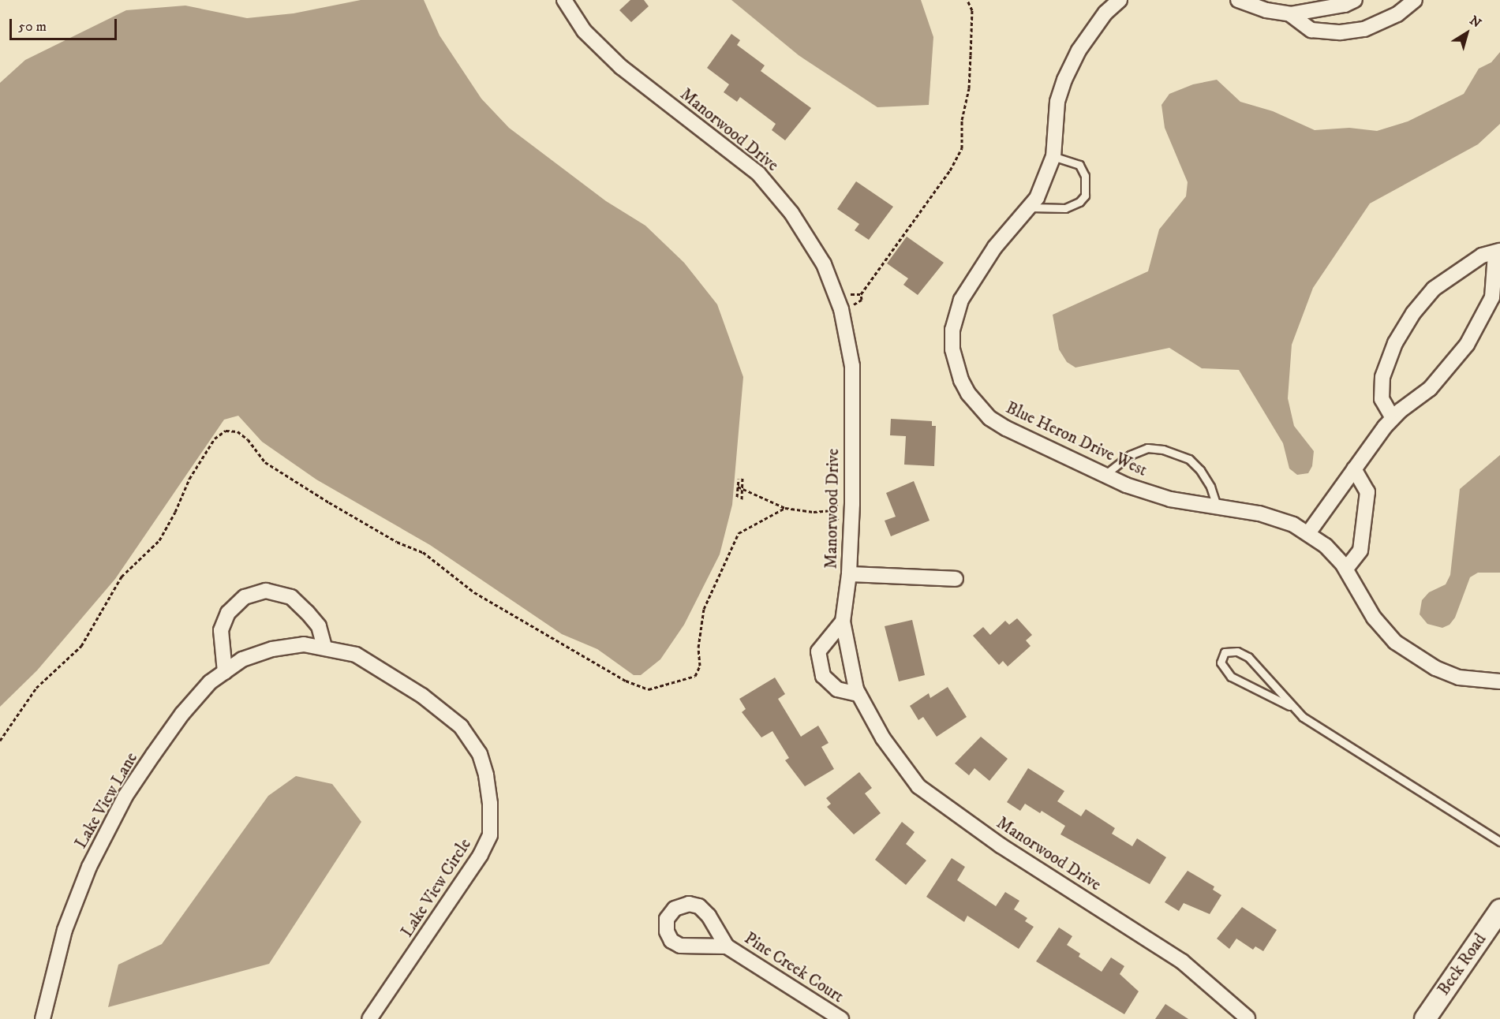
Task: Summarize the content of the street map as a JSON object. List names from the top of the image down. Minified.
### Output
{"streets":{"main road":["Beck Road"],"street":["Manorwood Drive","Blue Heron Drive West","Lake View Lane","Lake View Circle","Pine Creek Court"]},"crossings":[["Lake View Lane","Lake View Circle"]],"scale_bar":"50 m","north":"top right"}
